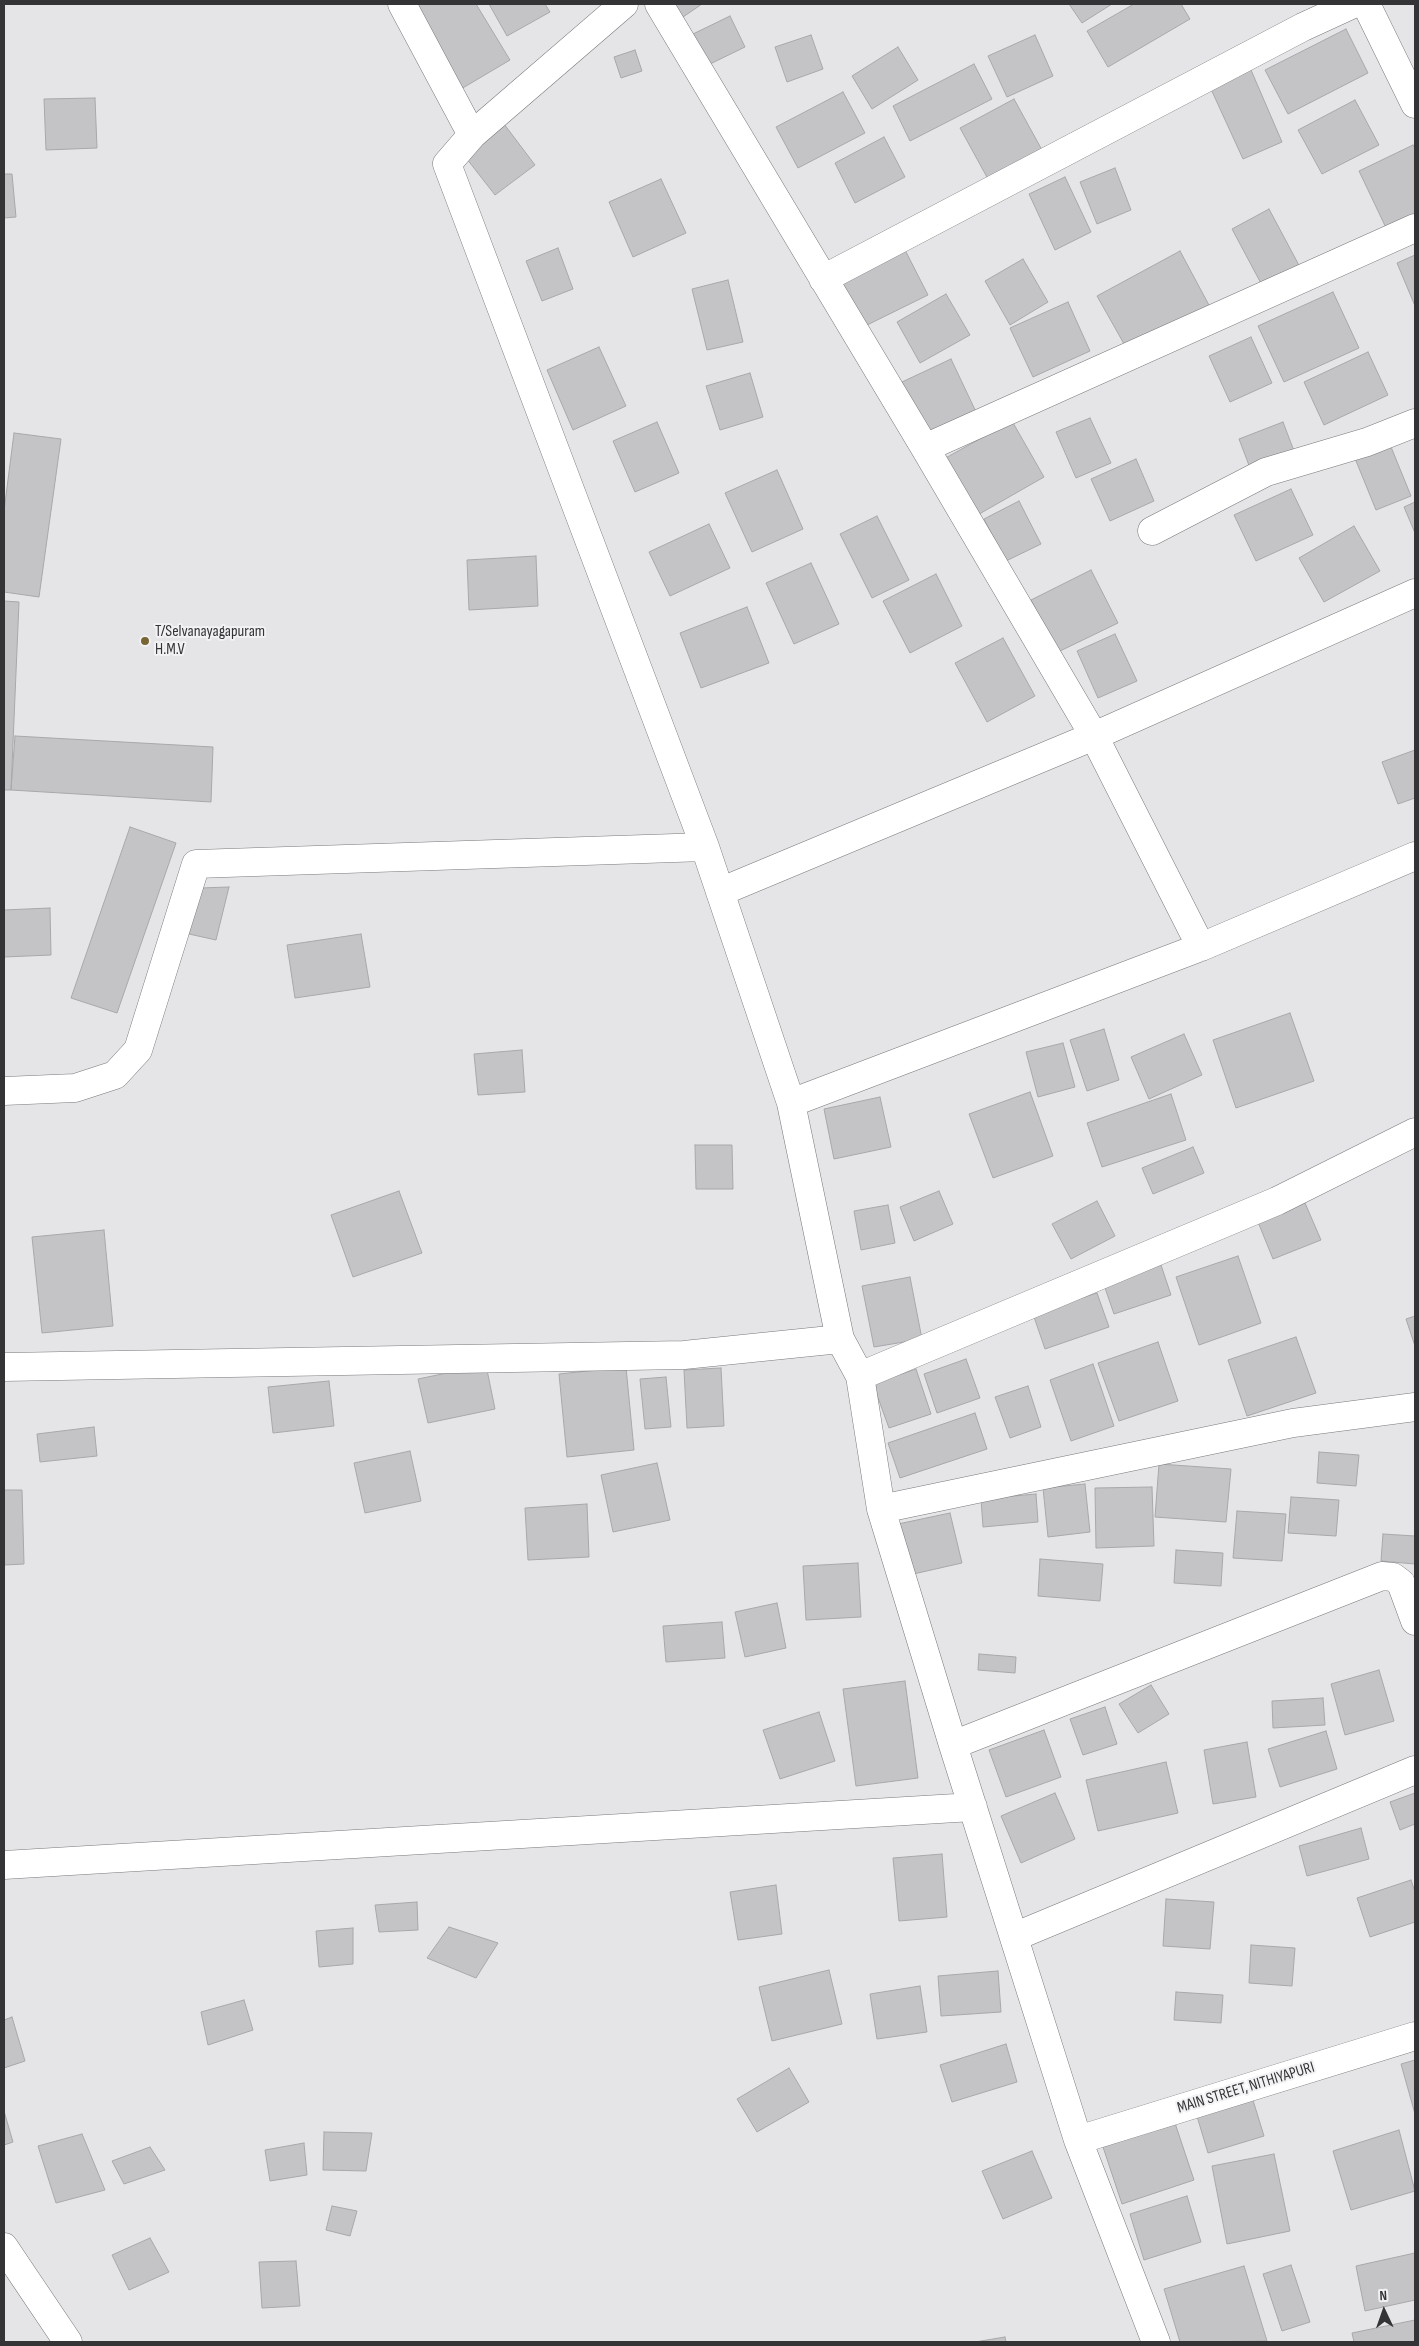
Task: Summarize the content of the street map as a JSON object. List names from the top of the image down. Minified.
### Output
{"streets":{"street":["MAIN STREET, NITHIYAPURI"]},"places":["T/Selvanayagapuram H.M.V"],"north":"top"}
